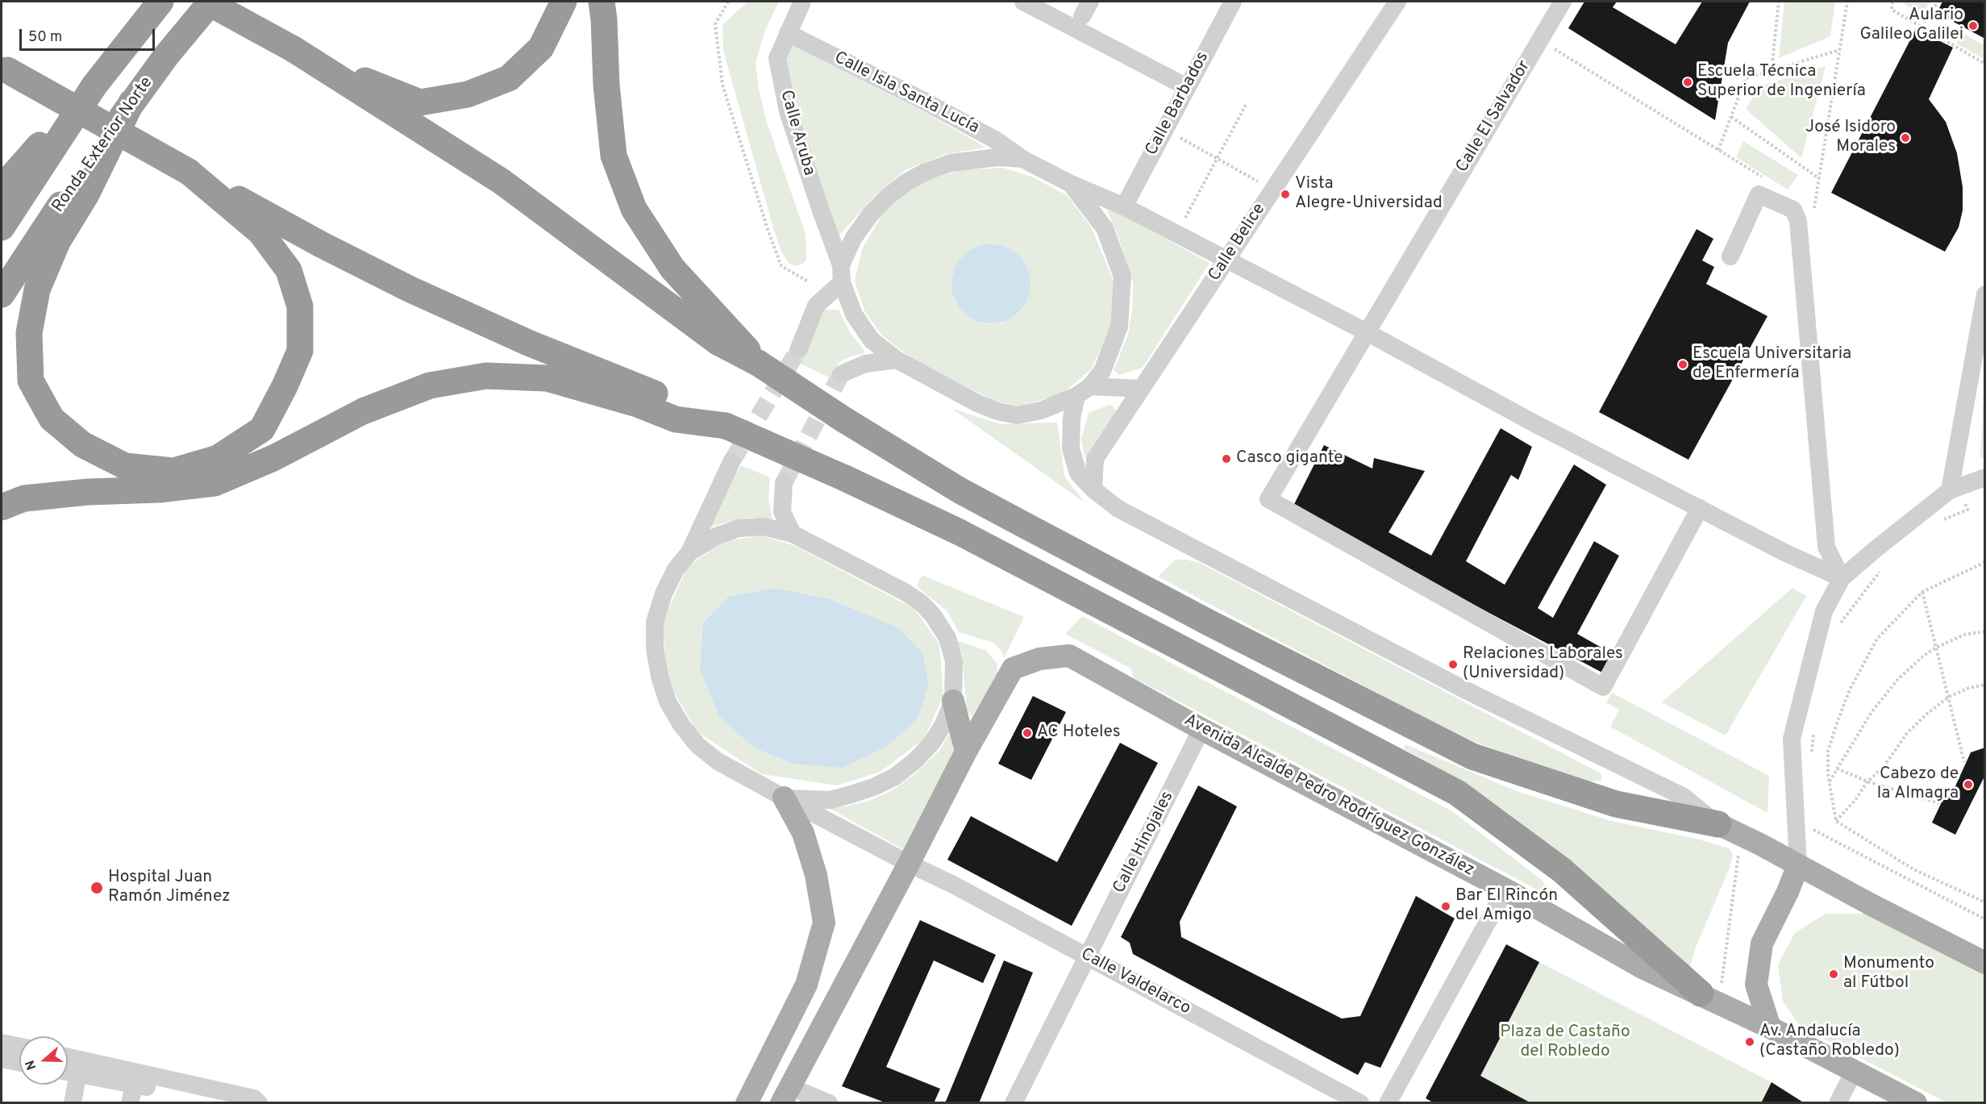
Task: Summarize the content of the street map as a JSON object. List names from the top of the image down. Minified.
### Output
{"streets":{"highway":["Ronda Exterior Norte"],"main road":["Avenida Alcalde Pedro Rodríguez González"],"street":["Calle Isla Santa Lucía","Calle Barbados","Calle El Salvador","Calle Aruba","Calle Belice","Calle Hinojales","Calle Valdelarco"]},"crossings":[["Calle Isla Santa Lucía","Calle Aruba"],["Avenida Alcalde Pedro Rodríguez González","Calle Hinojales"],["Avenida Alcalde Pedro Rodríguez González","Calle Valdelarco"],["Calle Hinojales","Calle Valdelarco"]],"parks":["Plaza de Castaño del Robledo"],"places":["Aulario Galileo Galilei","Escuela Técnica Superior de Ingeniería","José Isidoro Morales","Vista Alegre-Universidad","Escuela Universitaria de Enfermería","Casco gigante","Relaciones Laborales (Universidad)","AC Hoteles","Cabezo de la Almagra","Hospital Juan Ramón Jiménez","Bar El Rincón del Amigo","Monumento al Fútbol","Av. Andalucía (Castaño Robledo)"],"scale_bar":"50 m","north":"left"}
